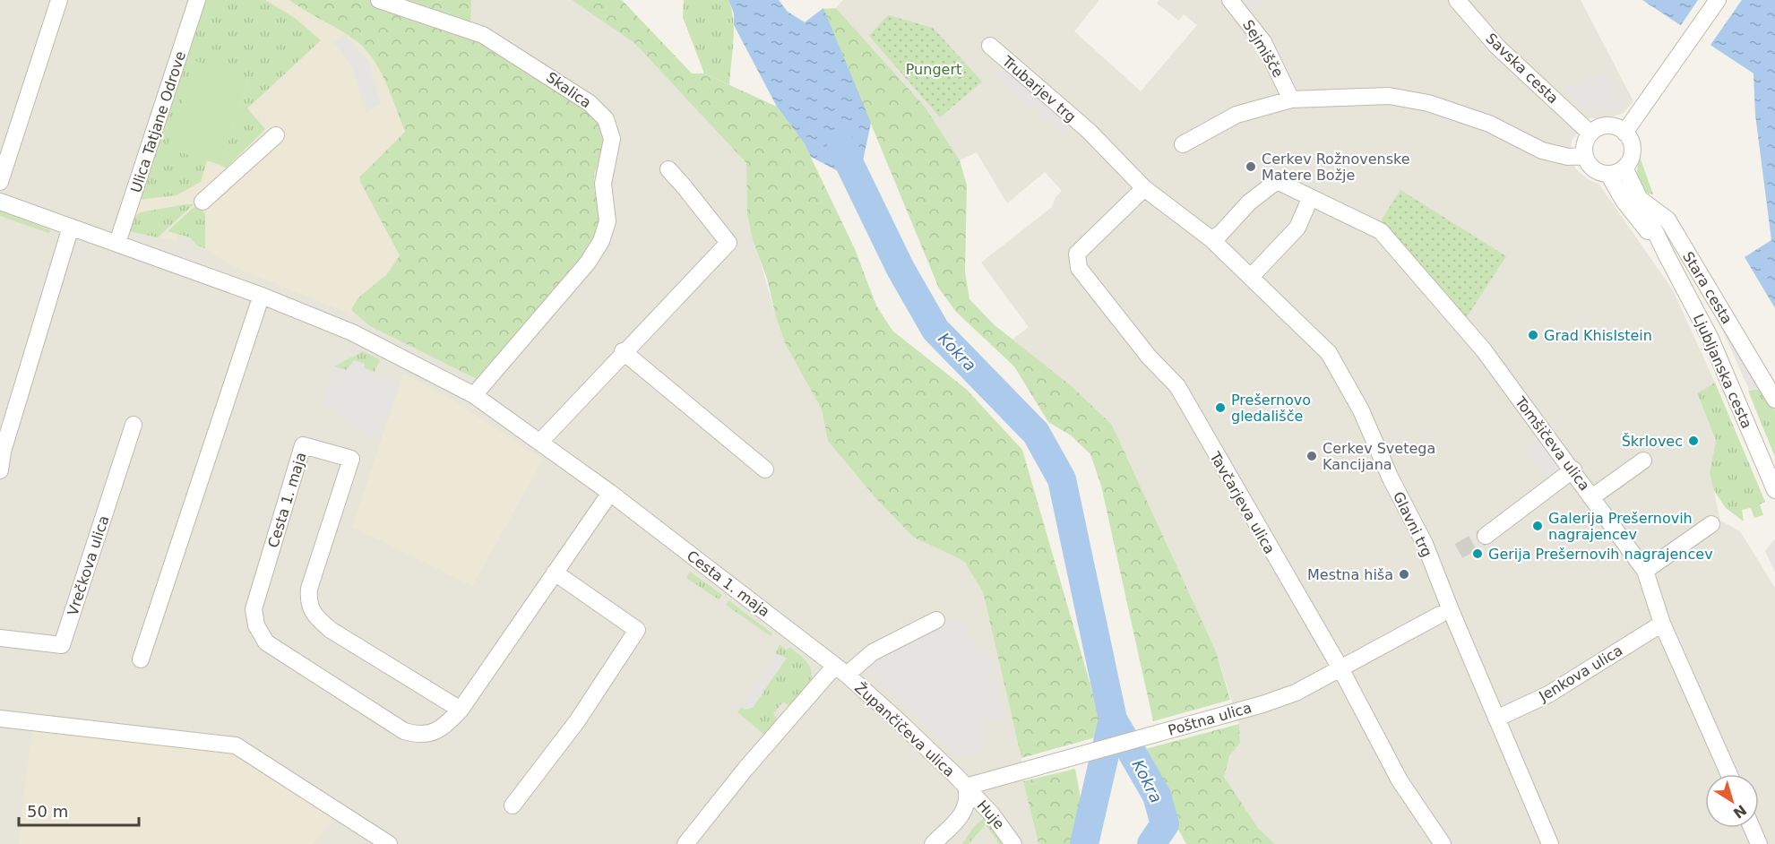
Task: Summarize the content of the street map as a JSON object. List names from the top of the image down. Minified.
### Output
{"streets":{"street":["Sejmišče","Savska cesta","Trubarjev trg","Skalica","Ulica Tatjane Odrove","Stara cesta","Ljubljanska cesta","Tomšičeva ulica","Cesta 1. maja","Tavčarjeva ulica","Glavni trg","Vrečkova ulica","Jenkova ulica","Poštna ulica","Župančičeva ulica","Huje"]},"crossings":[["Savska cesta","Ljubljanska cesta"],["Trubarjev trg","Tomšičeva ulica"],["Trubarjev trg","Tavčarjeva ulica"],["Trubarjev trg","Glavni trg"],["Skalica","Cesta 1. maja"],["Ulica Tatjane Odrove","Cesta 1. maja"],["Stara cesta","Ljubljanska cesta"],["Tomšičeva ulica","Glavni trg"],["Tomšičeva ulica","Jenkova ulica"],["Cesta 1. maja","Župančičeva ulica"],["Tavčarjeva ulica","Poštna ulica"],["Glavni trg","Poštna ulica"],["Poštna ulica","Župančičeva ulica"],["Poštna ulica","Huje"],["Župančičeva ulica","Huje"]],"water":["Kokra"],"parks":["Pungert"],"places":["Cerkev Rožnovenske Matere Božje","Grad Khislstein","Prešernovo gledališče","Škrlovec","Cerkev Svetega Kancijana","Galerija Prešernovih nagrajencev","Gerija Prešernovih nagrajencev","Mestna hiša"],"scale_bar":"50 m","north":"bottom right"}
